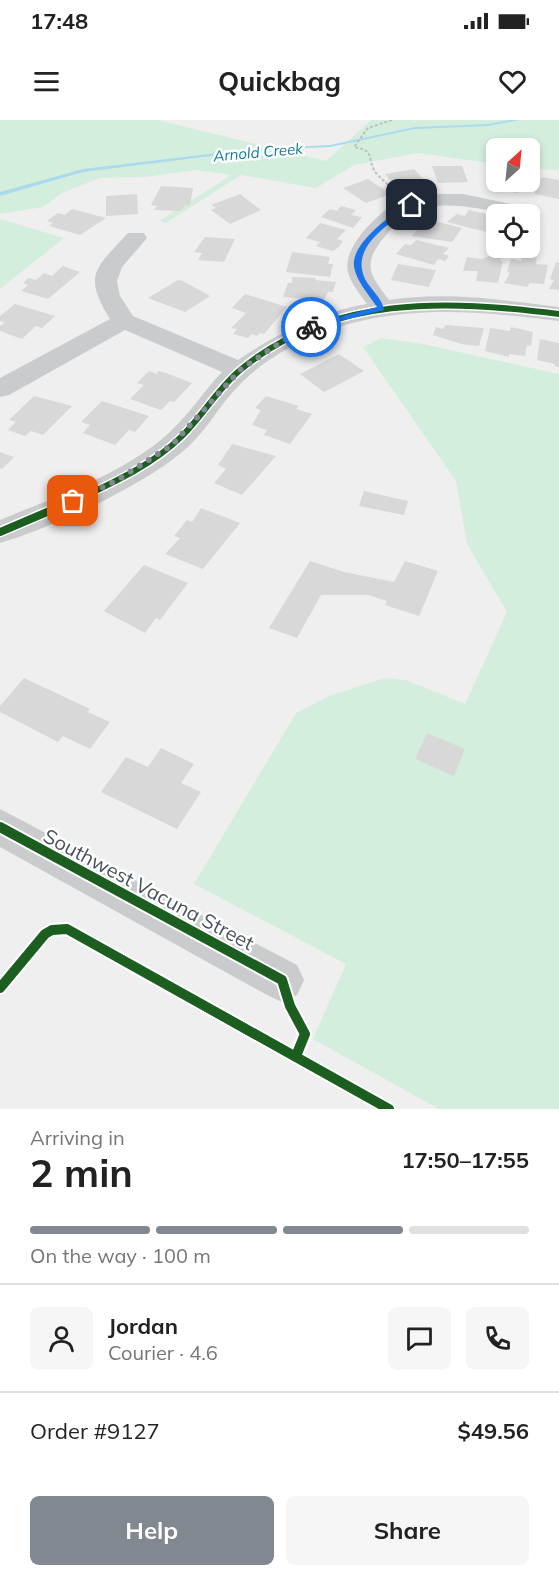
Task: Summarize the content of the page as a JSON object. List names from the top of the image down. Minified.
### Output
{"streets":{"street":["Southwest Vacuna Street"]},"water":["Arnold Creek"],"north":"top right","page":{"status":"17:48","header":"Quickbag","heading":["2 min","Arriving in","17:50–17:55"],"panel":["Jordan","Courier · 4.6","Order #9127","$49.56"],"bar":"On the way · 100 m","buttons":["Help","Share"]}}
